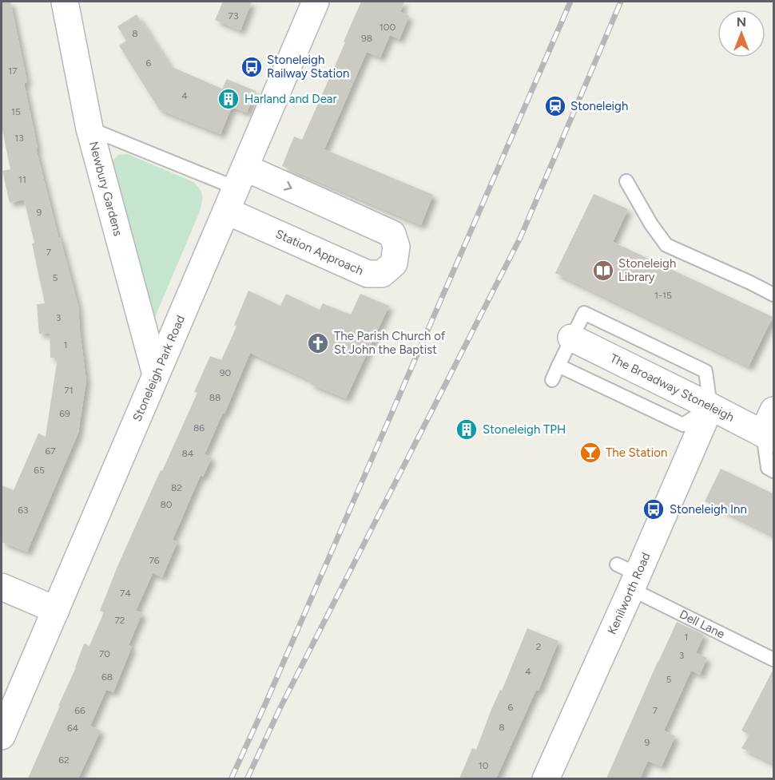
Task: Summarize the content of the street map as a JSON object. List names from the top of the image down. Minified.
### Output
{"streets":{"street":["Newbury Gardens","Station Approach","Stoneleigh Park Road","The Broadway Stoneleigh","Kenilworth Road"],"lane":["Dell Lane"]},"crossings":[["Newbury Gardens","Station Approach"],["Newbury Gardens","Stoneleigh Park Road"],["Station Approach","Stoneleigh Park Road"],["The Broadway Stoneleigh","Kenilworth Road"],["Kenilworth Road","Dell Lane"]],"places":{"bus stop":["Stoneleigh Railway Station","Stoneleigh Inn"],"building":["Harland and Dear","Stoneleigh TPH"],"station":["Stoneleigh"],"library":["Stoneleigh Library"],"church":["The Parish Church of St John the Baptist"],"bar":["The Station"]},"house_numbers":["73","100","8","98","6","17","4","15","13","11","9","7","5","1-15","3","1","90","71","88","69","86","67","84","65","82","80","63","76","74","72","1","2","70","3","4","68","5","6","66","7","8","64","9","62","10"],"north":"top"}
